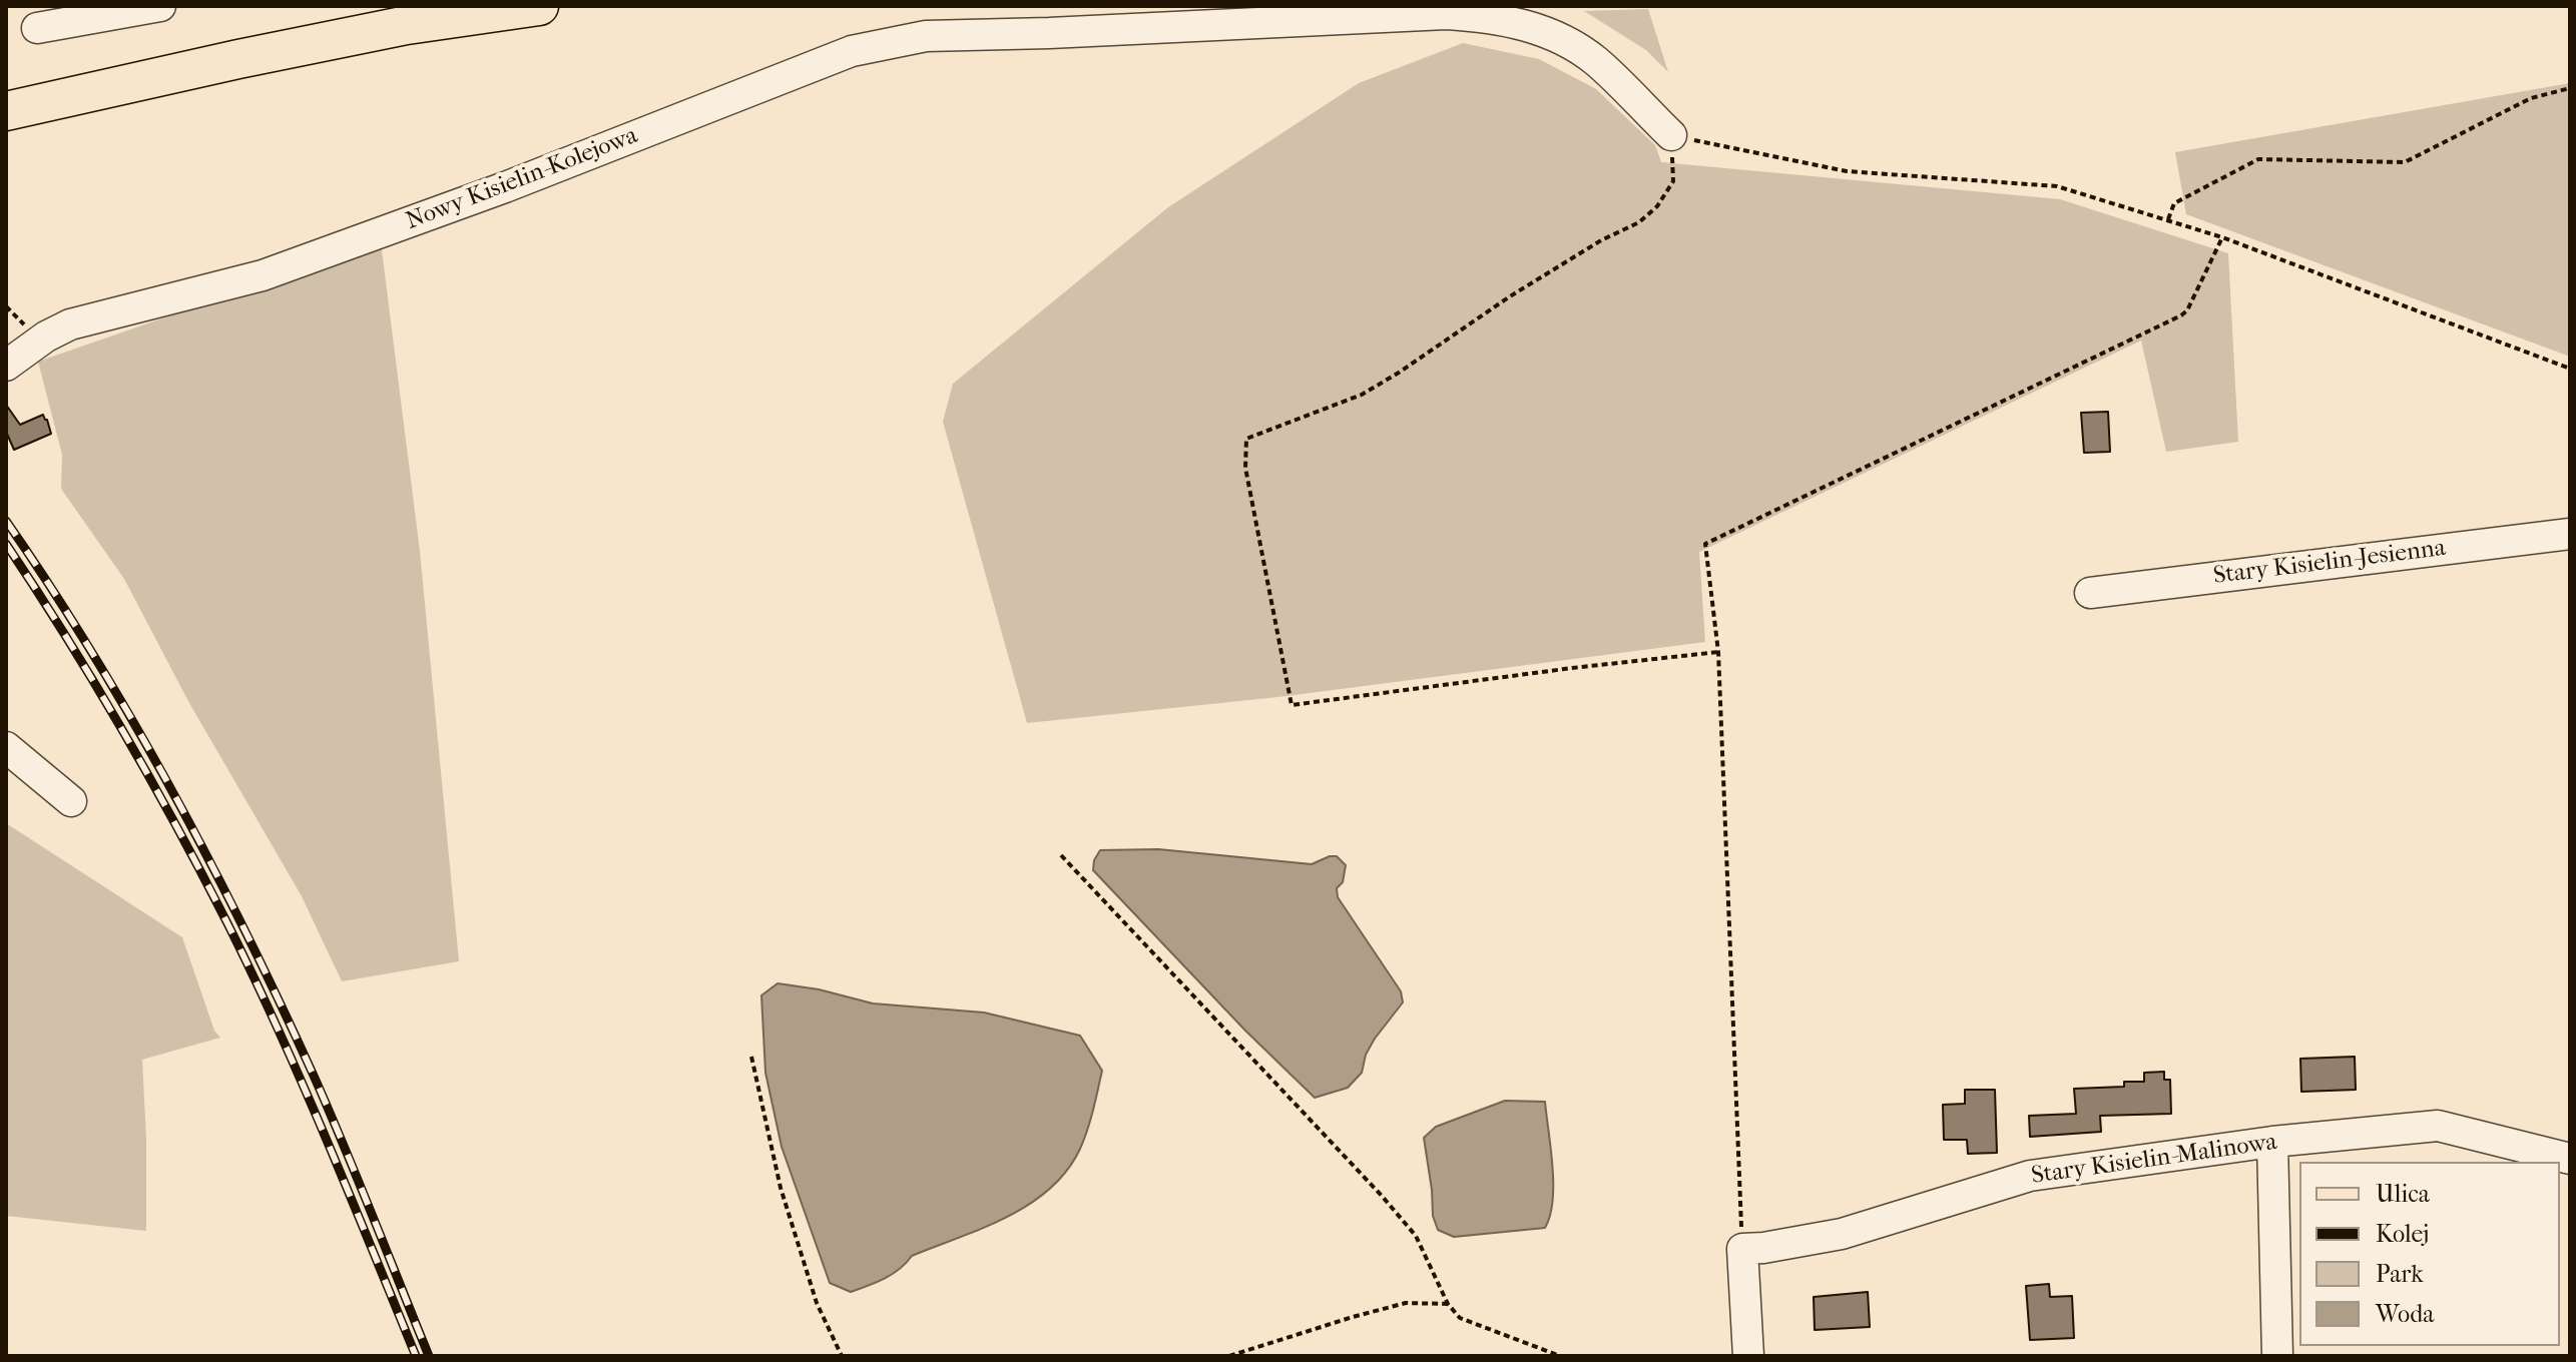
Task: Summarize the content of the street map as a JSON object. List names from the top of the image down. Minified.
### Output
{"streets":{"street":["Nowy Kisielin-Kolejowa","Stary Kisielin-Jesienna","Stary Kisielin-Malinowa"]},"legend":["Ulica","Kolej","Park","Woda"]}
